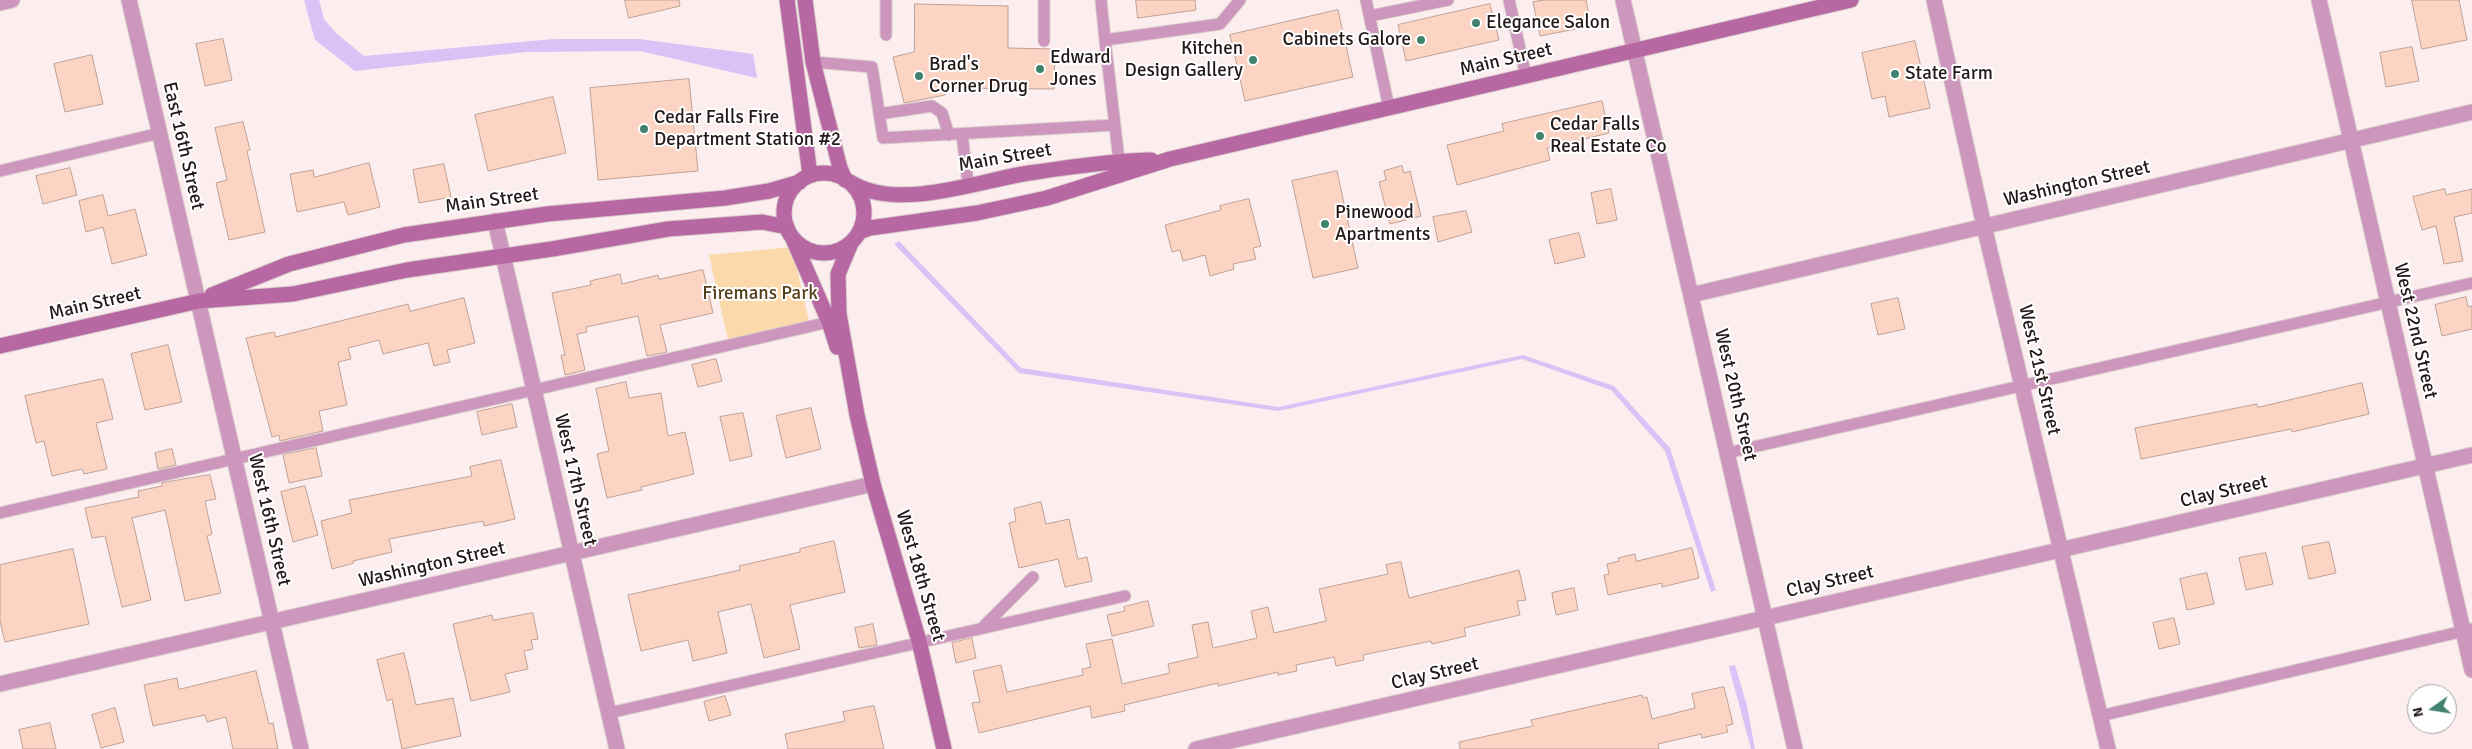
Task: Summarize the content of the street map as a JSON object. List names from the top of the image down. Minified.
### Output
{"streets":{"main road":["Main Street","West 18th Street"],"street":["East 16th Street","Washington Street","West 22nd Street","West 21st Street","West 20th Street","West 17th Street","Clay Street","West 16th Street"]},"crossings":[["Main Street","East 16th Street"],["Main Street","West 20th Street"],["Main Street","West 17th Street"],["Main Street","West 16th Street"],["Main Street","West 18th Street"],["East 16th Street","West 16th Street"],["Washington Street","West 22nd Street"],["Washington Street","West 21st Street"],["Washington Street","West 20th Street"],["Washington Street","West 17th Street"],["Washington Street","West 16th Street"],["Washington Street","West 18th Street"],["West 22nd Street","Clay Street"],["West 21st Street","Clay Street"],["West 20th Street","Clay Street"]],"parks":["Firemans Park"],"places":["Elegance Salon","Cabinets Galore","Kitchen Design Gallery","Edward Jones","State Farm","Brad's Corner Drug","Cedar Falls Fire Department Station #2","Cedar Falls Real Estate Co","Pinewood Apartments"],"north":"left"}
